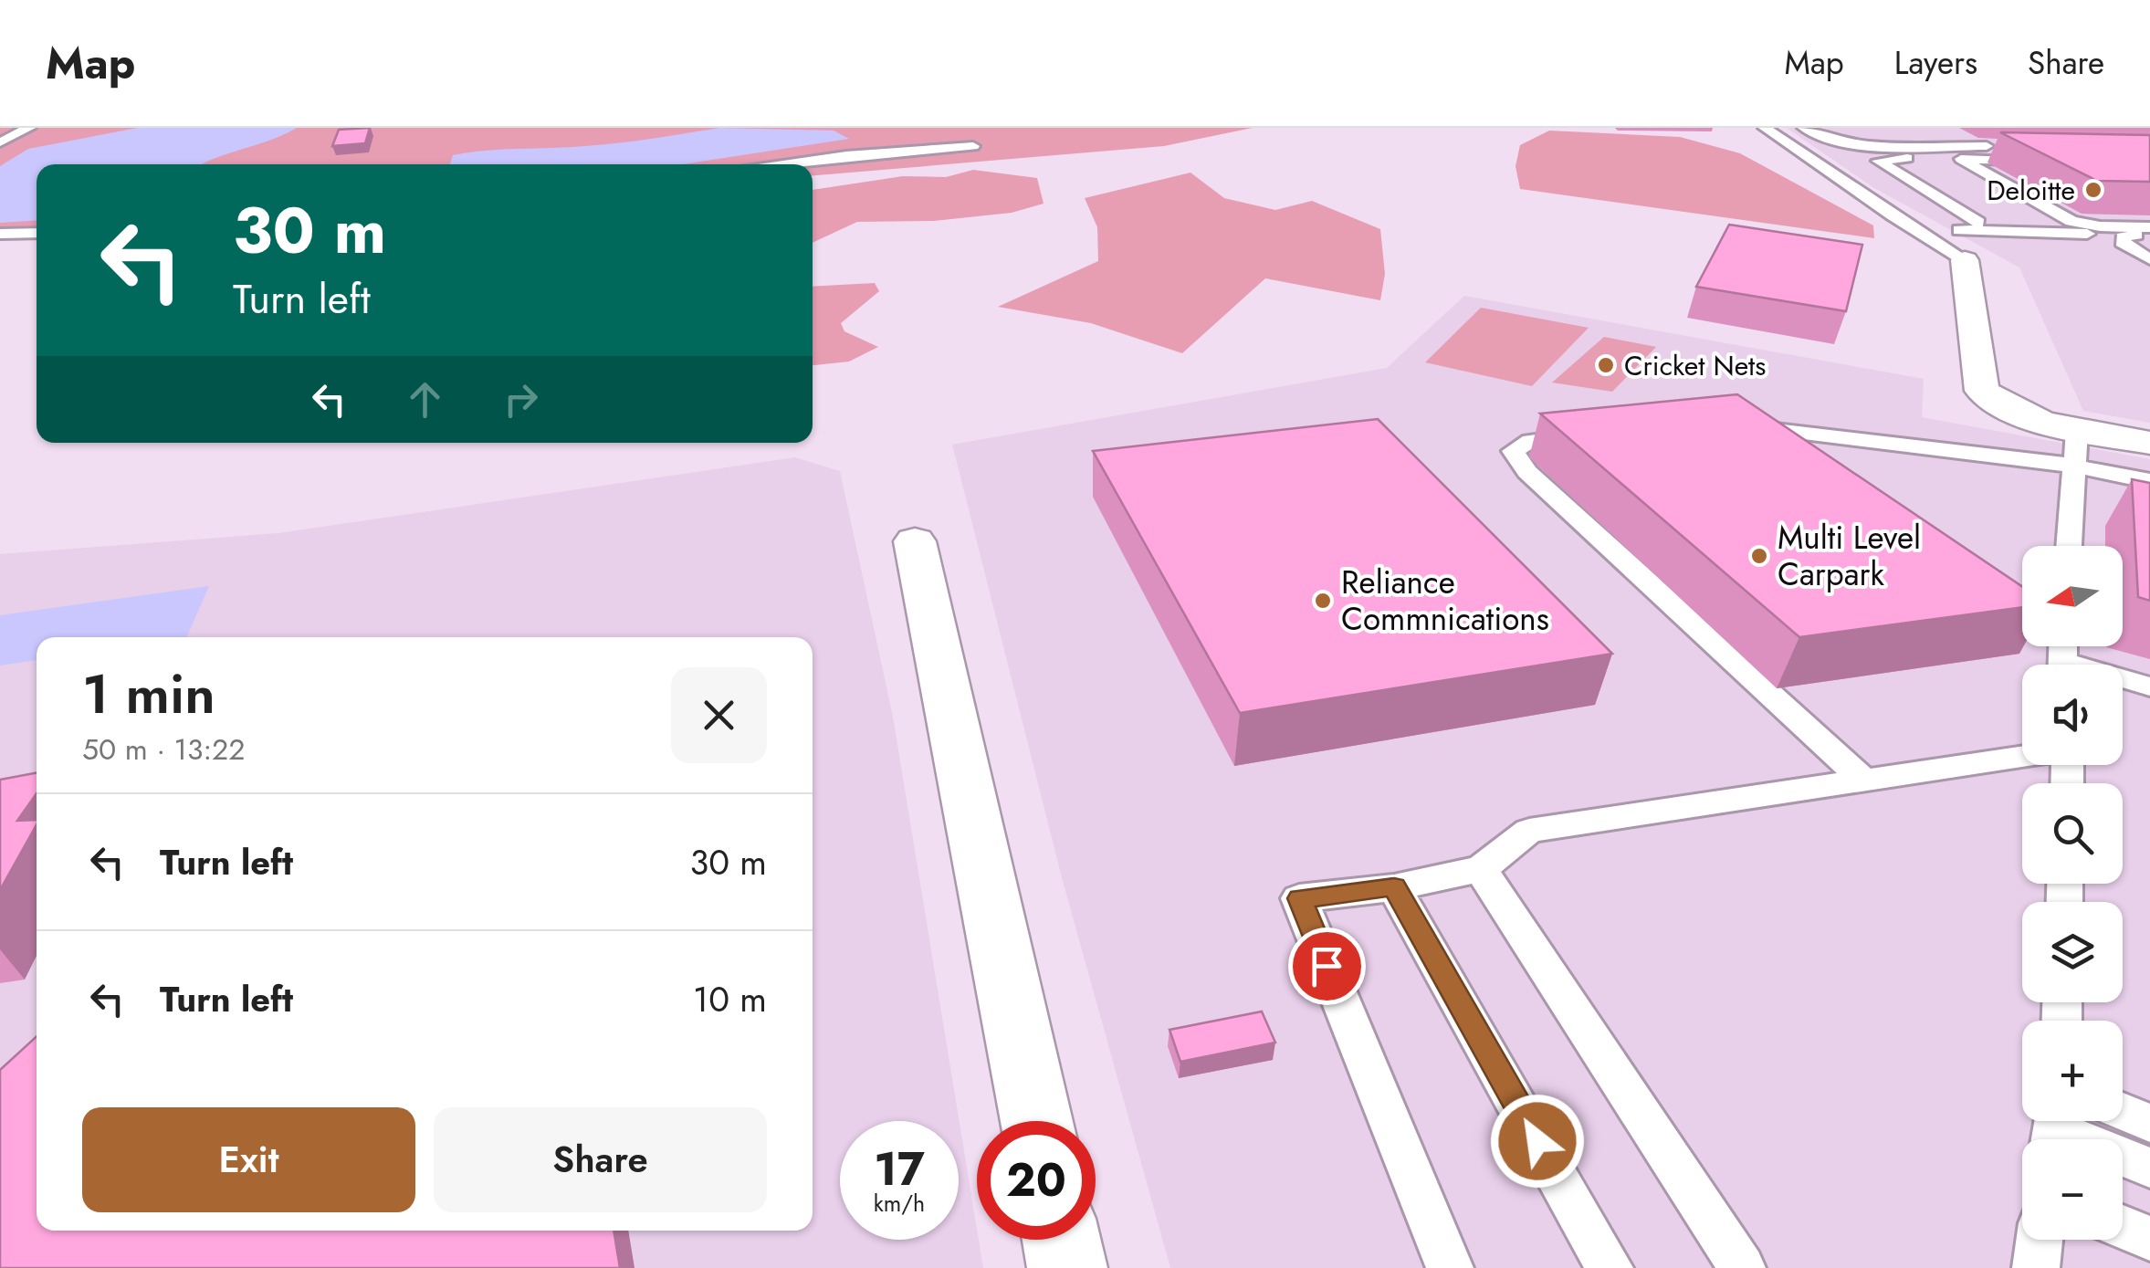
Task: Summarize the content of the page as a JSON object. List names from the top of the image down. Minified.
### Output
{"places":["Deloitte","Cricket Nets","Multi Level Carpark","Reliance Commnications"],"north":"left","page":{"header":"Map","nav":["Map","Layers","Share"],"turn":["30 m","Turn left"],"map_buttons":["+","−"],"heading":["1 min","50 m · 13:22"],"list":[{"name":"Turn left","value":"30 m"},{"name":"Turn left","value":"10 m"}],"buttons":["Exit","Share"],"speed":"17 km/h","limit":"20"}}
